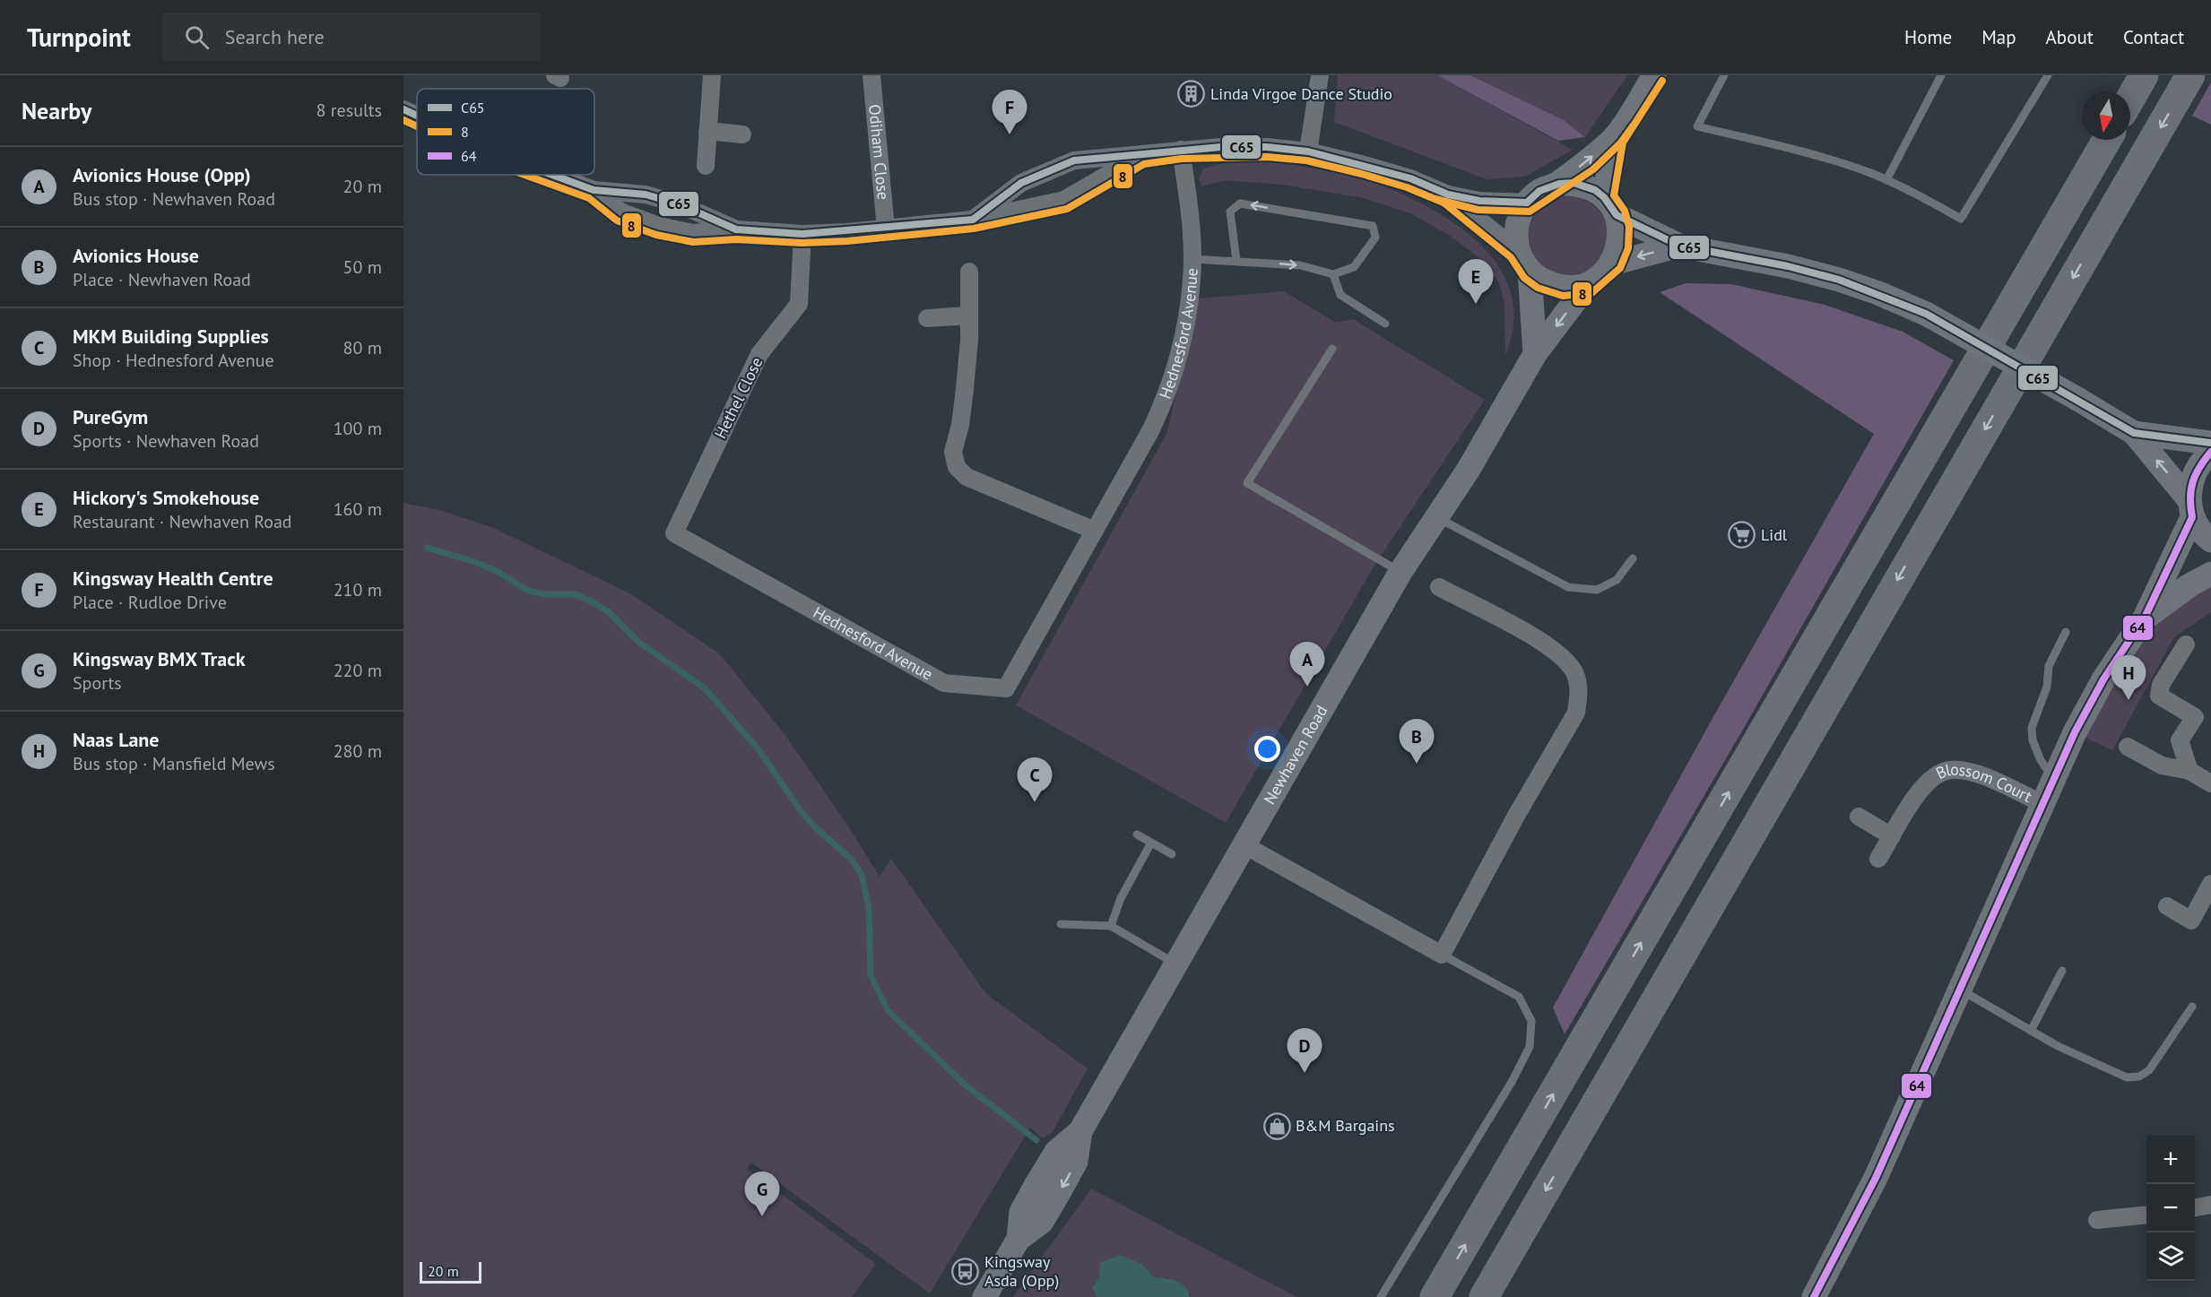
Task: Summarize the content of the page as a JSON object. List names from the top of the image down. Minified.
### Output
{"streets":{"street":["Odiham Close","Hednesford Avenue","Hethel Close","Newhaven Road","Blossom Court"]},"crossings":[["Hednesford Avenue","Hethel Close"]],"places":{"building":["Linda Virgoe Dance Studio"],"supermarket":["Lidl"],"shop":["B&M Bargains"],"bus stop":["Kingsway Asda (Opp)"]},"lines":["transit line 8","transit line C65","transit line 64"],"legend":["C65","8","64"],"scale_bar":"20 m","north":"bottom","page":{"header":"Turnpoint","search":"Search here","nav":["Home","Map","About","Contact"],"heading":["Nearby","8 results"],"pins":["F","E","A","H","B","C","D","G"],"list":[{"mark":"A","name":"Avionics House (Opp)","note":"Bus stop · Newhaven Road","value":"20 m"},{"mark":"B","name":"Avionics House","note":"Place · Newhaven Road","value":"50 m"},{"mark":"C","name":"MKM Building Supplies","note":"Shop · Hednesford Avenue","value":"80 m"},{"mark":"D","name":"PureGym","note":"Sports · Newhaven Road","value":"100 m"},{"mark":"E","name":"Hickory's Smokehouse","note":"Restaurant · Newhaven Road","value":"160 m"},{"mark":"F","name":"Kingsway Health Centre","note":"Place · Rudloe Drive","value":"210 m"},{"mark":"G","name":"Kingsway BMX Track","note":"Sports","value":"220 m"},{"mark":"H","name":"Naas Lane","note":"Bus stop · Mansfield Mews","value":"280 m"}],"map_buttons":["+","−"],"scale":"20 m"}}
